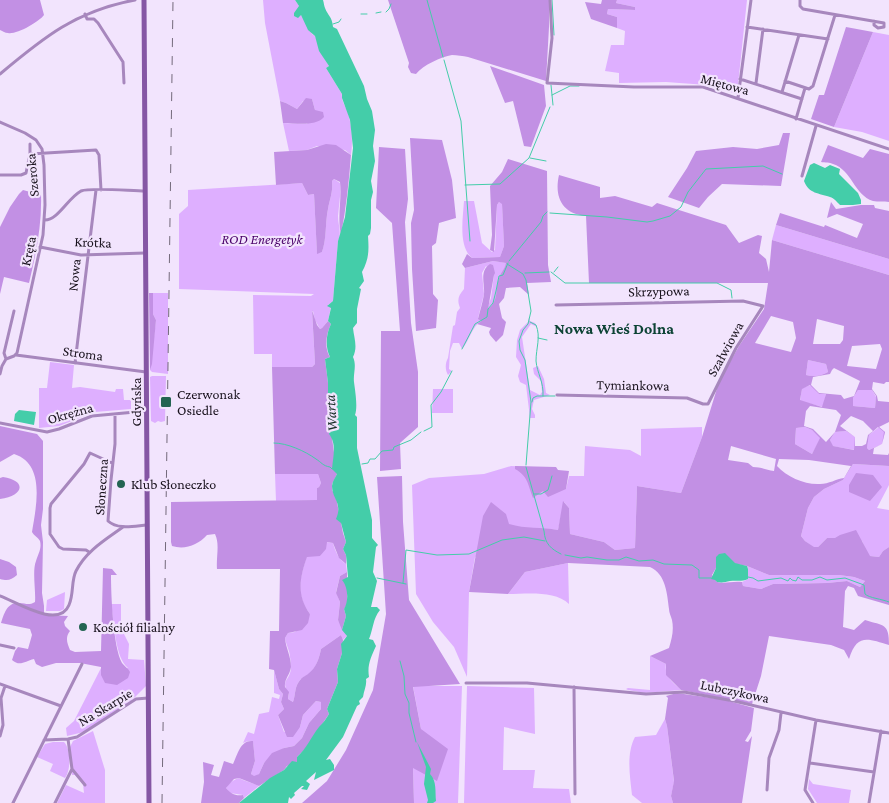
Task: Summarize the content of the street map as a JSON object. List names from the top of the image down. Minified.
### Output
{"streets":{"main road":["Gdyńska"],"street":["Miętowa","Szeroka","Krótka","Kręta","Nowa","Skrzypowa","Szałwiowa","Stroma","Tymiankowa","Okrężna","Słoneczna","Lubczykowa","Na Skarpie"]},"crossings":[["Szeroka","Kręta"],["Krótka","Kręta"],["Krótka","Nowa"],["Krótka","Gdyńska"],["Kręta","Nowa"],["Kręta","Stroma"],["Kręta","Gdyńska"],["Nowa","Stroma"],["Skrzypowa","Szałwiowa"],["Szałwiowa","Tymiankowa"],["Stroma","Gdyńska"],["Gdyńska","Okrężna"],["Gdyńska","Słoneczna"],["Gdyńska","Na Skarpie"],["Okrężna","Słoneczna"]],"districts":["Nowa Wieś Dolna"],"water":["Warta"],"parks":["ROD Energetyk"],"places":{"transit":["Czerwonak Osiedle"],"other":["Klub Słoneczko","Kościół filialny"]}}
